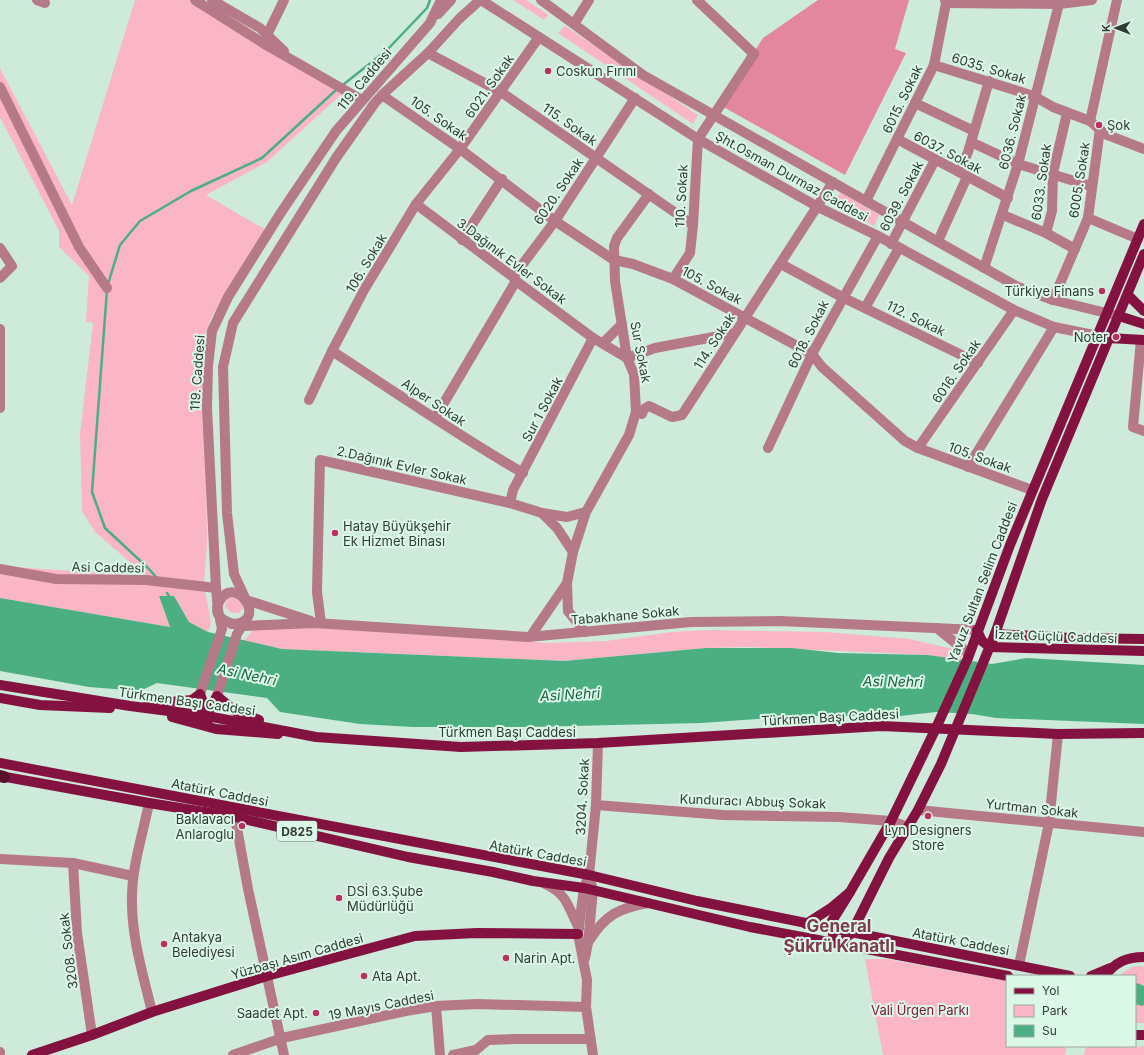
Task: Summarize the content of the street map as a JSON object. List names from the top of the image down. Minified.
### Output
{"streets":{"main road":["Yavuz Sultan Selim Caddesi","İzzet Güçlü Caddesi","Türkmen Başı Caddesi","Atatürk Caddesi","D825","Yüzbaşı Asım Caddesi"],"street":["6035. Sokak","119. Caddesi","6021. Sokak","6015. Sokak","105. Sokak","115. Sokak","6036. Sokak","6037. Sokak","Şht.Osman Durmaz Caddesi","6005. Sokak","6033. Sokak","6020. Sokak","110. Sokak","6039. Sokak","3.Dağınık Evler Sokak","106. Sokak","112. Sokak","6018. Sokak","114. Sokak","Sur Sokak","6016. Sokak","Alper Sokak","Sur 1 Sokak","2.Dağınık Evler Sokak","Asi Caddesi","Tabakhane Sokak","3204. Sokak","Kunduracı Abbuş Sokak","Yurtman Sokak","3208. Sokak","19 Mayıs Caddesi"]},"crossings":[["6035. Sokak","6015. Sokak"],["6035. Sokak","6036. Sokak"],["6035. Sokak","6005. Sokak"],["6035. Sokak","6033. Sokak"],["119. Caddesi","105. Sokak"],["119. Caddesi","115. Sokak"],["119. Caddesi","Şht.Osman Durmaz Caddesi"],["119. Caddesi","Asi Caddesi"],["6021. Sokak","105. Sokak"],["6021. Sokak","115. Sokak"],["6021. Sokak","Şht.Osman Durmaz Caddesi"],["6021. Sokak","106. Sokak"],["6015. Sokak","6037. Sokak"],["6015. Sokak","Şht.Osman Durmaz Caddesi"],["105. Sokak","6020. Sokak"],["105. Sokak","110. Sokak"],["105. Sokak","106. Sokak"],["105. Sokak","6018. Sokak"],["105. Sokak","114. Sokak"],["105. Sokak","Sur Sokak"],["105. Sokak","6016. Sokak"],["105. Sokak","Yavuz Sultan Selim Caddesi"],["115. Sokak","6020. Sokak"],["115. Sokak","110. Sokak"],["115. Sokak","Sur Sokak"],["6036. Sokak","6037. Sokak"],["6036. Sokak","Şht.Osman Durmaz Caddesi"],["6037. Sokak","6039. Sokak"],["Şht.Osman Durmaz Caddesi","6005. Sokak"],["Şht.Osman Durmaz Caddesi","6020. Sokak"],["Şht.Osman Durmaz Caddesi","110. Sokak"],["Şht.Osman Durmaz Caddesi","6039. Sokak"],["Şht.Osman Durmaz Caddesi","6018. Sokak"],["Şht.Osman Durmaz Caddesi","114. Sokak"],["Şht.Osman Durmaz Caddesi","6016. Sokak"],["Şht.Osman Durmaz Caddesi","Yavuz Sultan Selim Caddesi"],["6020. Sokak","3.Dağınık Evler Sokak"],["6020. Sokak","Alper Sokak"],["6039. Sokak","112. Sokak"],["3.Dağınık Evler Sokak","106. Sokak"],["3.Dağınık Evler Sokak","Sur 1 Sokak"],["106. Sokak","Alper Sokak"],["112. Sokak","6018. Sokak"],["112. Sokak","114. Sokak"],["112. Sokak","6016. Sokak"],["Sur Sokak","2.Dağınık Evler Sokak"],["Sur Sokak","Tabakhane Sokak"],["Alper Sokak","Sur 1 Sokak"],["Sur 1 Sokak","2.Dağınık Evler Sokak"],["2.Dağınık Evler Sokak","Tabakhane Sokak"],["Yavuz Sultan Selim Caddesi","Tabakhane Sokak"],["Yavuz Sultan Selim Caddesi","İzzet Güçlü Caddesi"],["Yavuz Sultan Selim Caddesi","Türkmen Başı Caddesi"],["Yavuz Sultan Selim Caddesi","Atatürk Caddesi"],["Yavuz Sultan Selim Caddesi","Kunduracı Abbuş Sokak"],["Yavuz Sultan Selim Caddesi","Yurtman Sokak"],["Tabakhane Sokak","İzzet Güçlü Caddesi"],["Türkmen Başı Caddesi","3204. Sokak"],["Atatürk Caddesi","3204. Sokak"],["3204. Sokak","Kunduracı Abbuş Sokak"],["3208. Sokak","Yüzbaşı Asım Caddesi"]],"districts":["General Şükrü Kanatlı"],"water":["Asi Nehri"],"parks":["Vali Ürgen Parkı"],"places":["Coskun Fırını","Şok","Türkiye Finans","Noter","Hatay Büyükşehir Ek Hizmet Binası","Lyn Designers Store","Baklavacı Anlaroglu","DSİ 63.Şube Müdürlüğü","Antakya Belediyesi","Narin Apt.","Ata Apt.","Saadet Apt."],"legend":["Yol","Park","Su"],"north":"left"}
